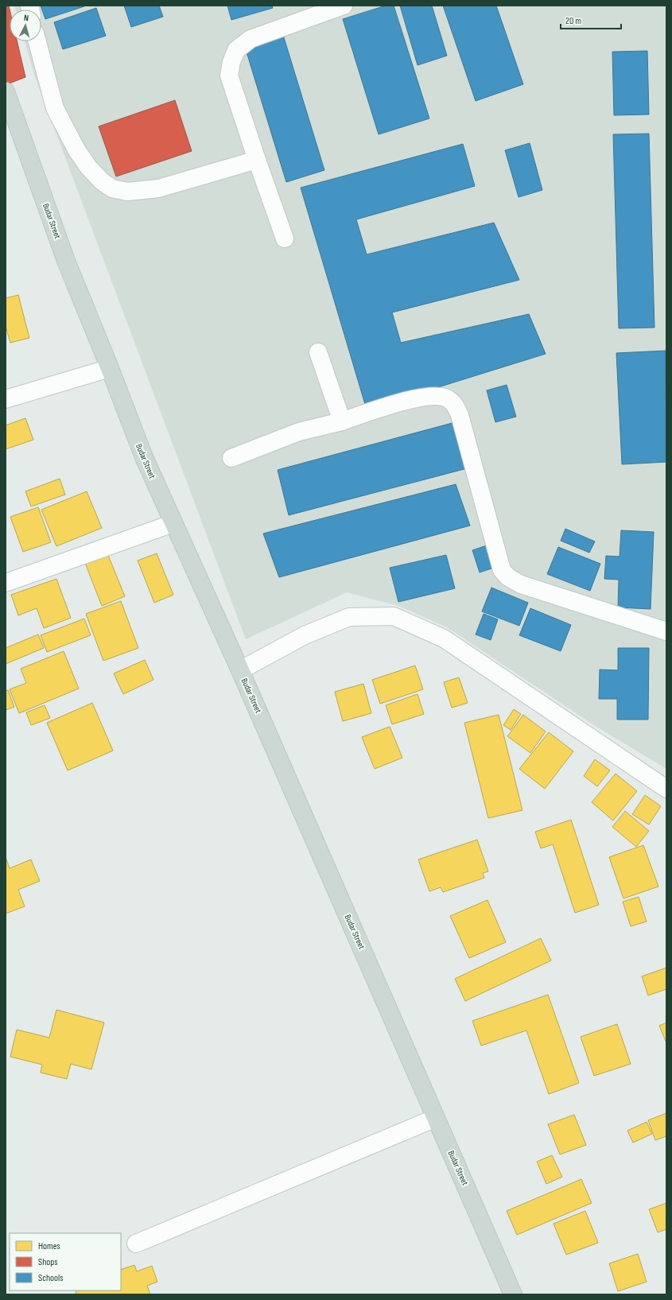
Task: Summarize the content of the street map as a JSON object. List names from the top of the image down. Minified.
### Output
{"streets":{"main road":["Budar Street"]},"legend":["Homes","Shops","Schools"],"scale_bar":"20 m","north":"top"}
